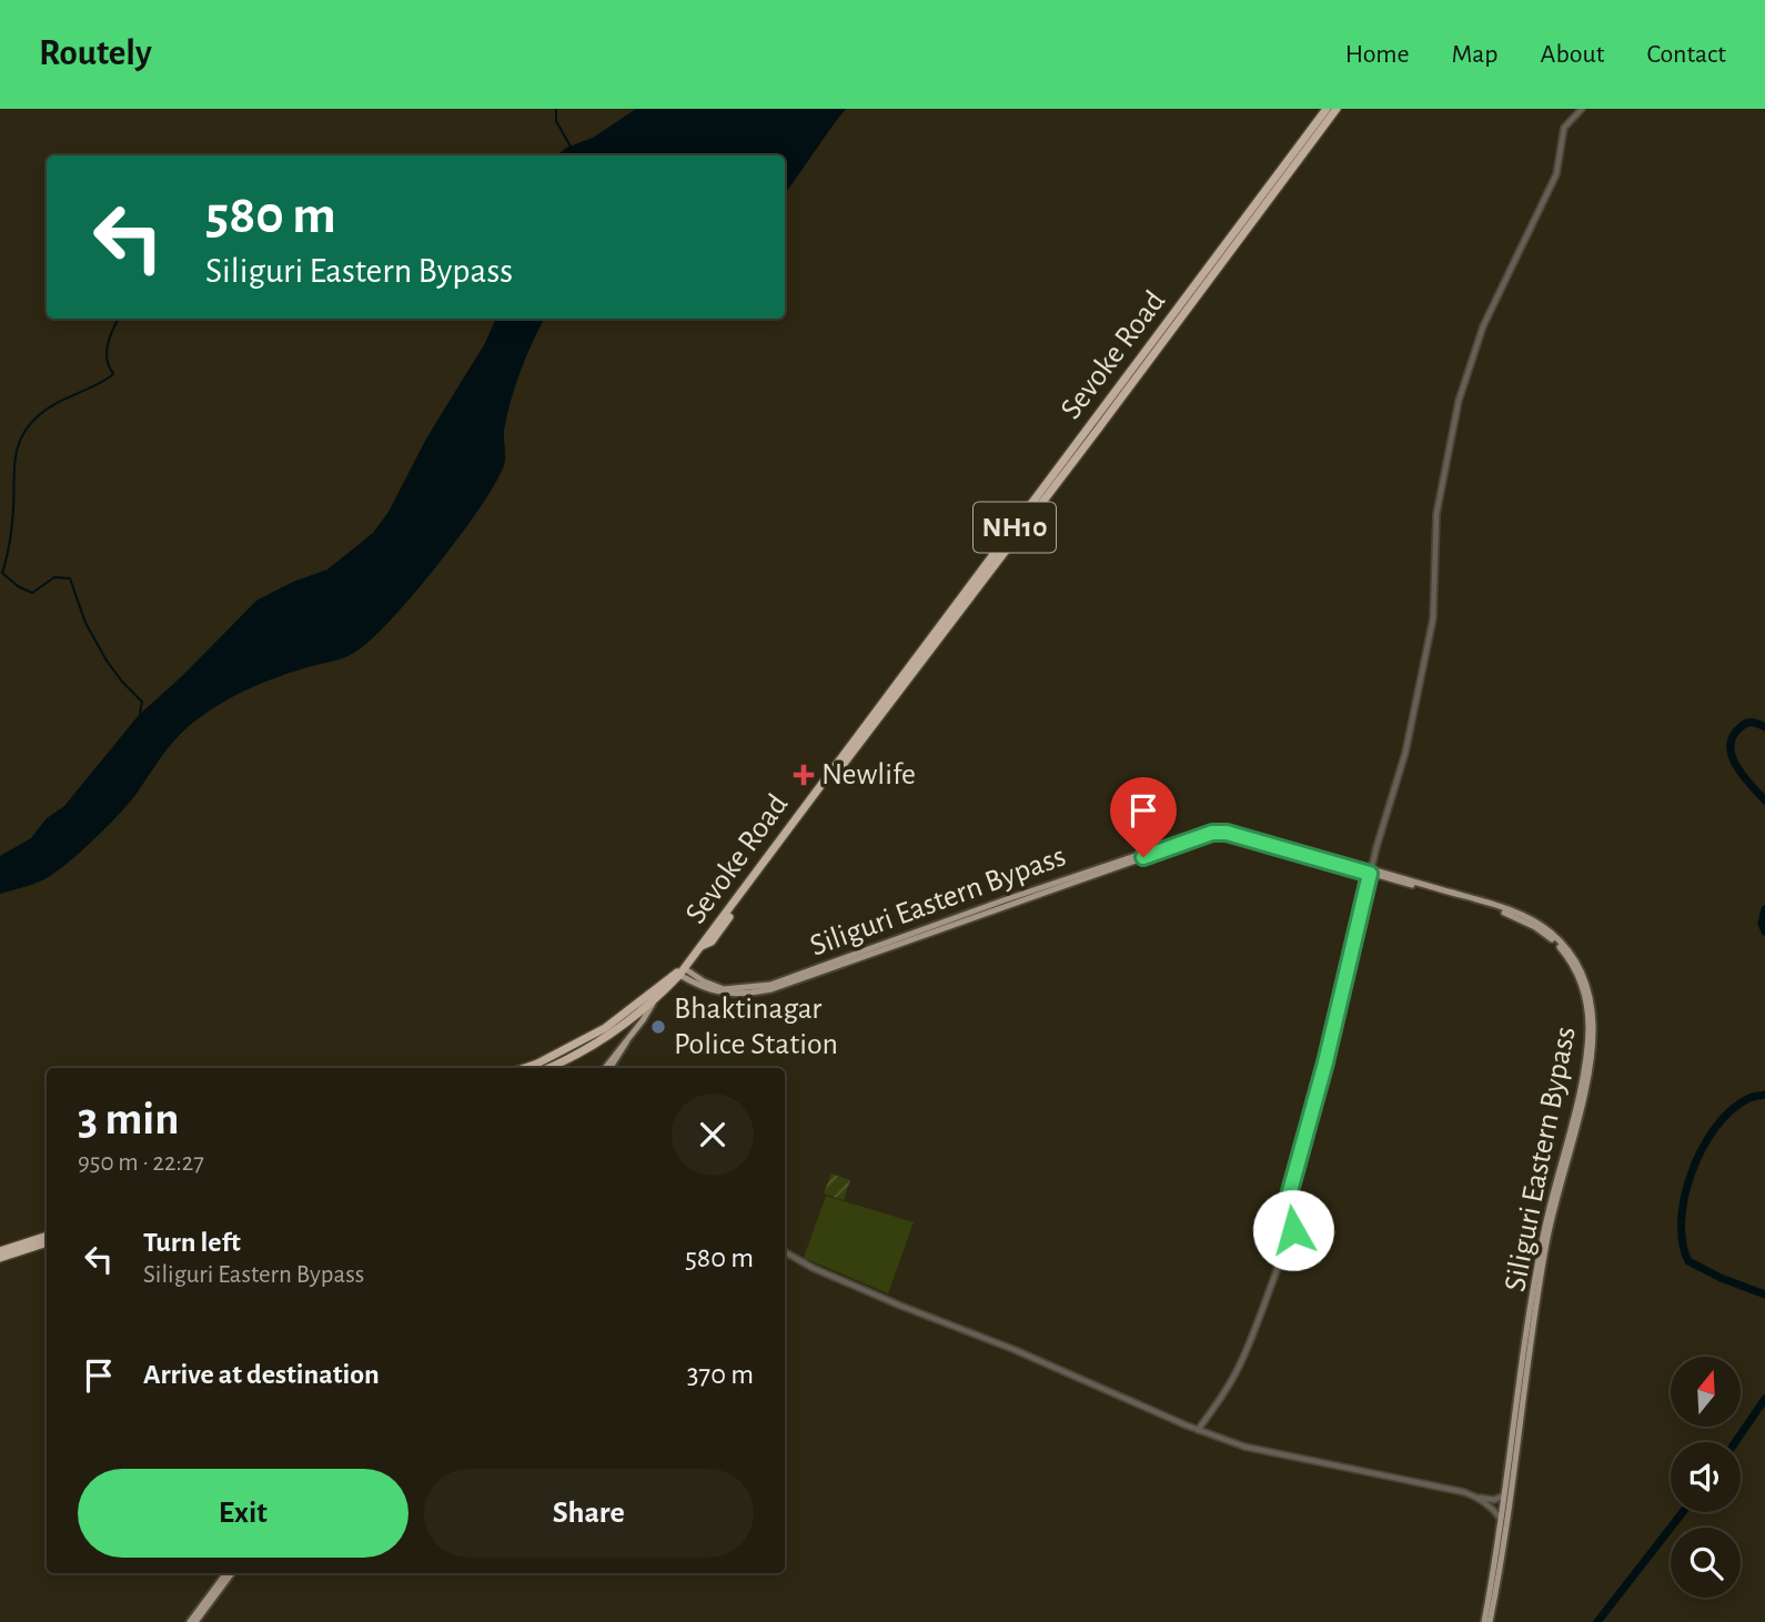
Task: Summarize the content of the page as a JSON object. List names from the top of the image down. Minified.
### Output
{"streets":{"highway":["Sevoke Road","NH10"],"main road":["Siliguri Eastern Bypass"]},"crossings":[["Sevoke Road","NH10"],["NH10","Siliguri Eastern Bypass"]],"places":{"health":["Newlife"],"other":["Bhaktinagar Police Station"]},"north":"top","page":{"header":"Routely","nav":["Home","Map","About","Contact"],"turn":["580 m","Siliguri Eastern Bypass"],"heading":["3 min","950 m · 22:27"],"list":[{"name":"Turn left","note":"Siliguri Eastern Bypass","value":"580 m"},{"name":"Arrive at destination","value":"370 m"}],"buttons":["Exit","Share"]}}
